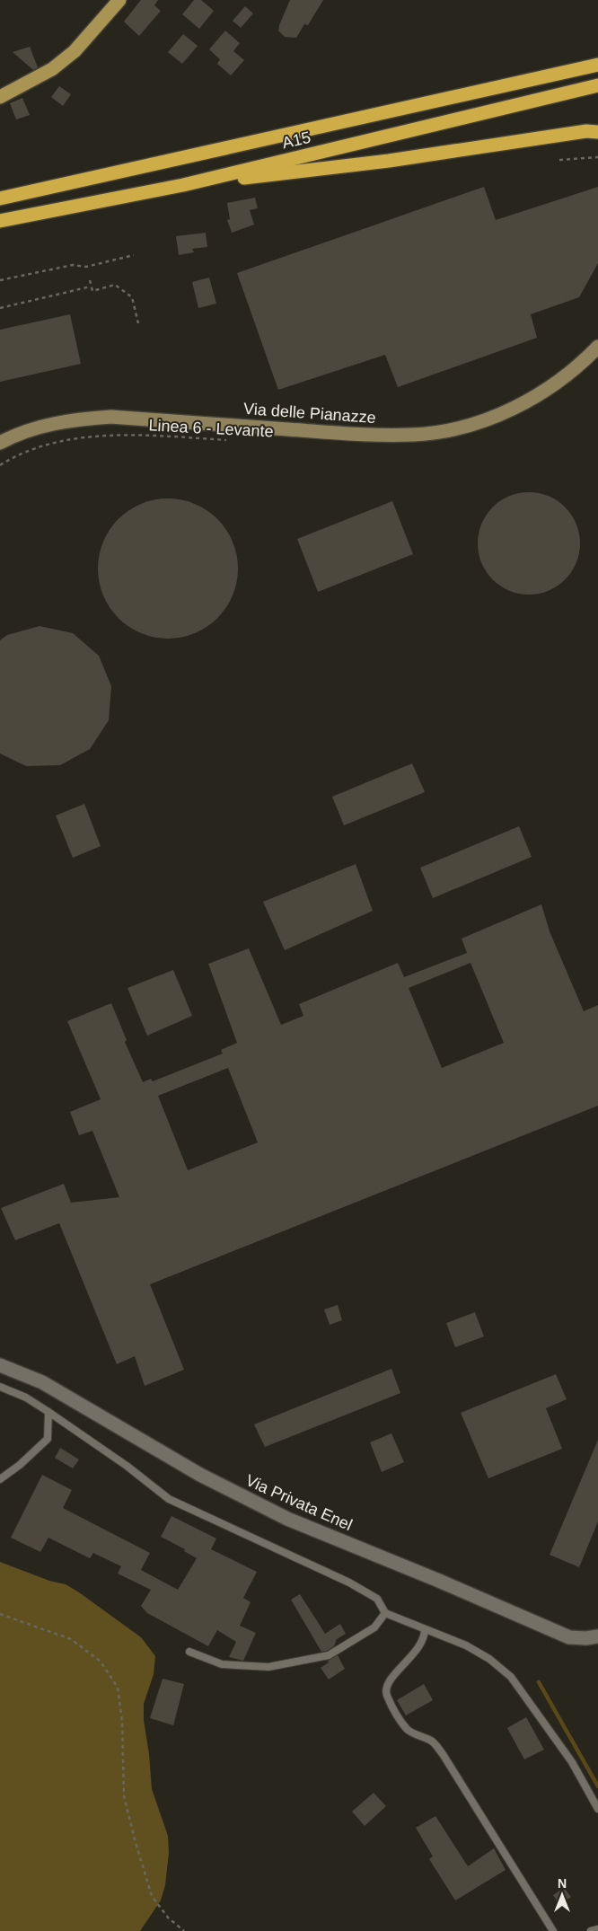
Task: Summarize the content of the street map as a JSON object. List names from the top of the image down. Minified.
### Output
{"streets":{"highway":["A15"],"street":["Via delle Pianazze","Via Privata Enel"],"path":["Linea 6 - Levante"]},"north":"top"}
